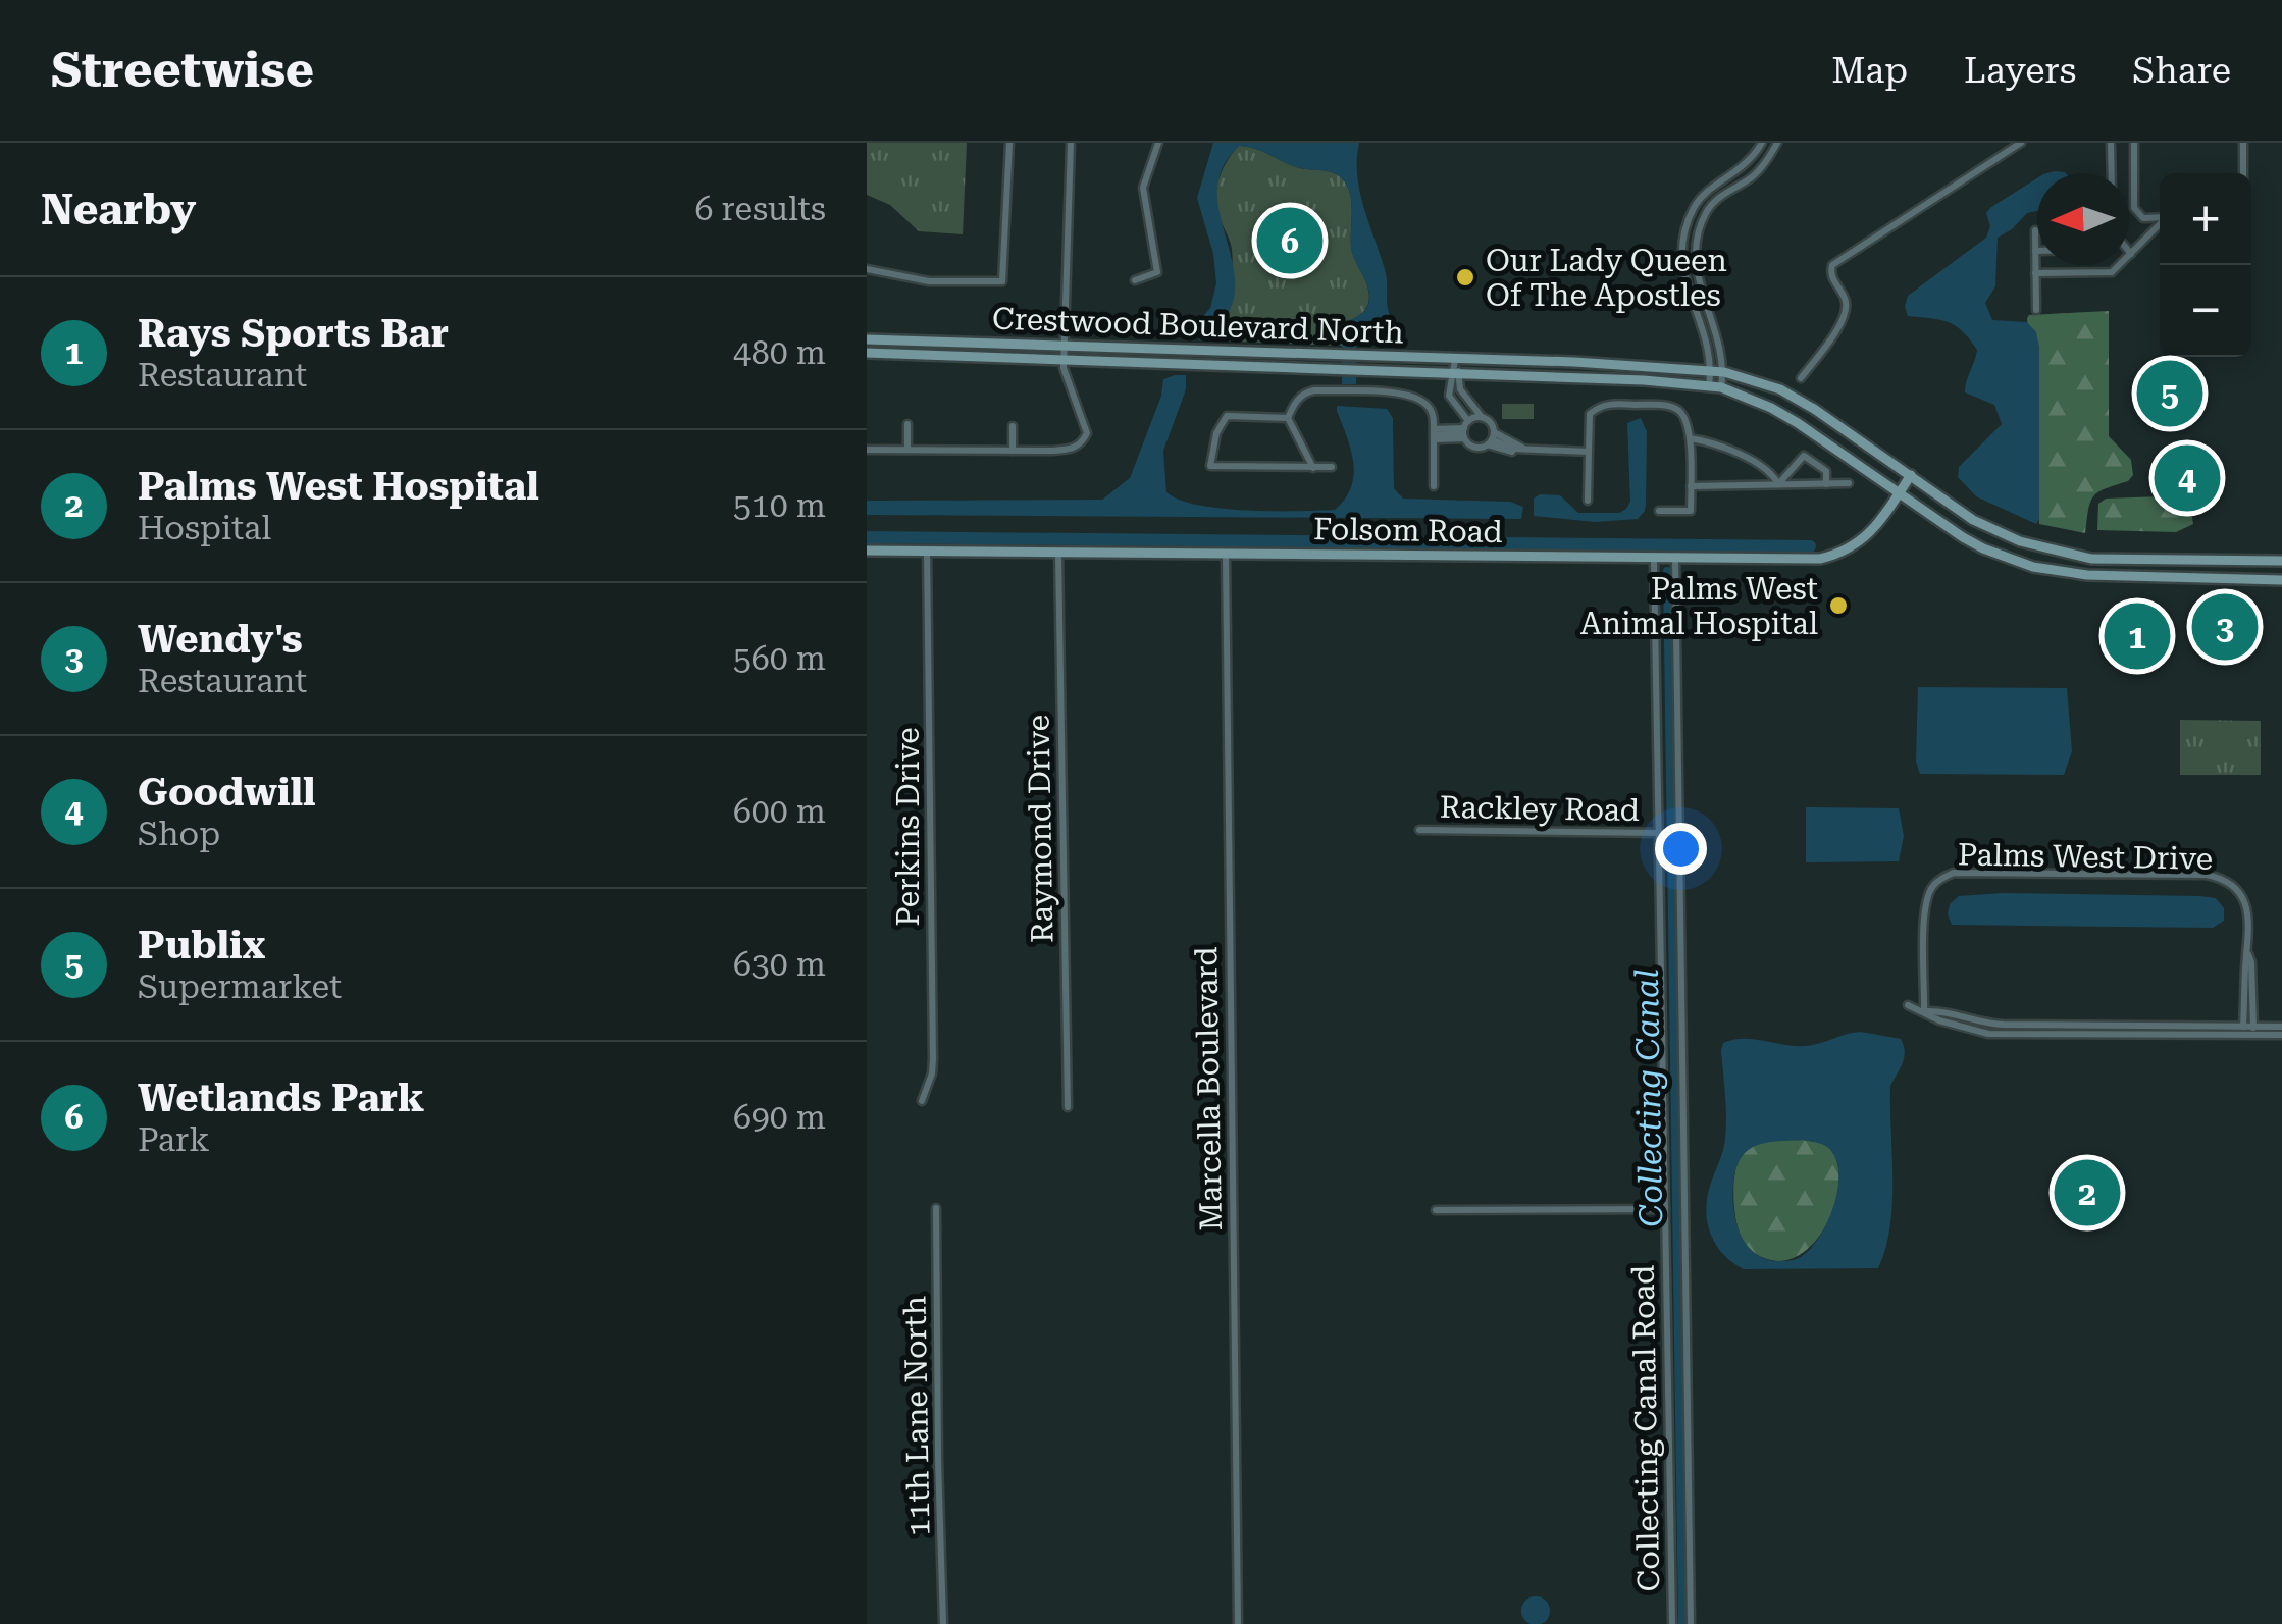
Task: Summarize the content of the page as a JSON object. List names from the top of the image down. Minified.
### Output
{"streets":{"main road":["Crestwood Boulevard North","Folsom Road"],"street":["Rackley Road","Perkins Drive","Raymond Drive","Palms West Drive","Marcella Boulevard","11th Lane North","Collecting Canal Road"]},"crossings":[["Crestwood Boulevard North","Folsom Road"],["Folsom Road","Perkins Drive"],["Folsom Road","Raymond Drive"],["Folsom Road","Marcella Boulevard"],["Folsom Road","Collecting Canal Road"],["Rackley Road","Collecting Canal Road"]],"water":["Collecting Canal"],"places":["Our Lady Queen Of The Apostles","Palms West Animal Hospital"],"north":"left","page":{"header":"Streetwise","nav":["Map","Layers","Share"],"heading":["Nearby","6 results"],"map_buttons":["+","−"],"pins":["6","5","4","3","1","2"],"list":[{"mark":"1","name":"Rays Sports Bar","note":"Restaurant","value":"480 m"},{"mark":"2","name":"Palms West Hospital","note":"Hospital","value":"510 m"},{"mark":"3","name":"Wendy's","note":"Restaurant","value":"560 m"},{"mark":"4","name":"Goodwill","note":"Shop","value":"600 m"},{"mark":"5","name":"Publix","note":"Supermarket","value":"630 m"},{"mark":"6","name":"Wetlands Park","note":"Park","value":"690 m"}]}}
